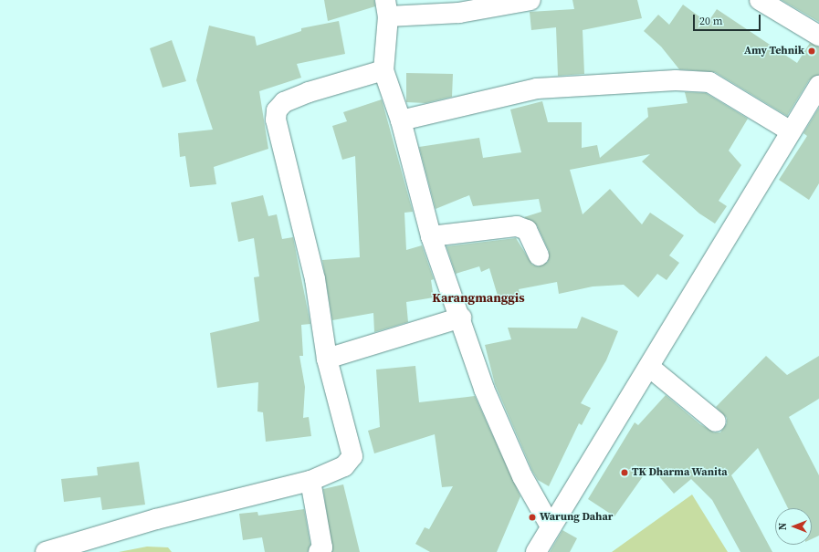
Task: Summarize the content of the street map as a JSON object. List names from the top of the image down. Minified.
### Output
{"districts":["Karangmanggis"],"places":["Amy Tehnik","TK Dharma Wanita","Warung Dahar"],"scale_bar":"20 m","north":"left"}
